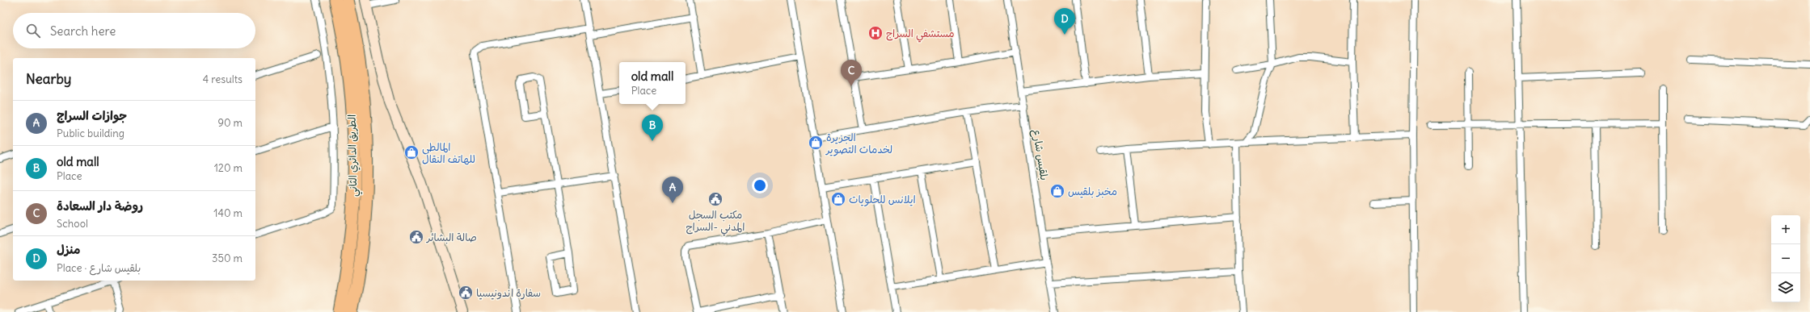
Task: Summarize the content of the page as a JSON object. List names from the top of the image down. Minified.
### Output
{"streets":{"highway":["الطريق الدائري الثاني"],"street":["بلقيس شارع"]},"places":{"hospital":["مستشفي السراج"],"shop":["الجزيرة لخدمات التصوير","المالطى للهاتف النقال","مخبز بلقيس","ايلانس للحلويات"],"public building":["مكتب السجل المدني -السراج","صالة البشائر","سفارة اندونيسيا"]},"page":{"pins":["D","C","B","A"],"search":"Search here","heading":["Nearby","4 results"],"popup":["old mall","Place"],"list":[{"mark":"A","name":"جوازات السراج","note":"Public building","value":"90 m"},{"mark":"B","name":"old mall","note":"Place","value":"120 m"},{"mark":"C","name":"روضة دار السعادة","note":"School","value":"140 m"},{"mark":"D","name":"منزل","note":"Place · بلقيس شارع","value":"350 m"}],"map_buttons":["+","−"]}}
